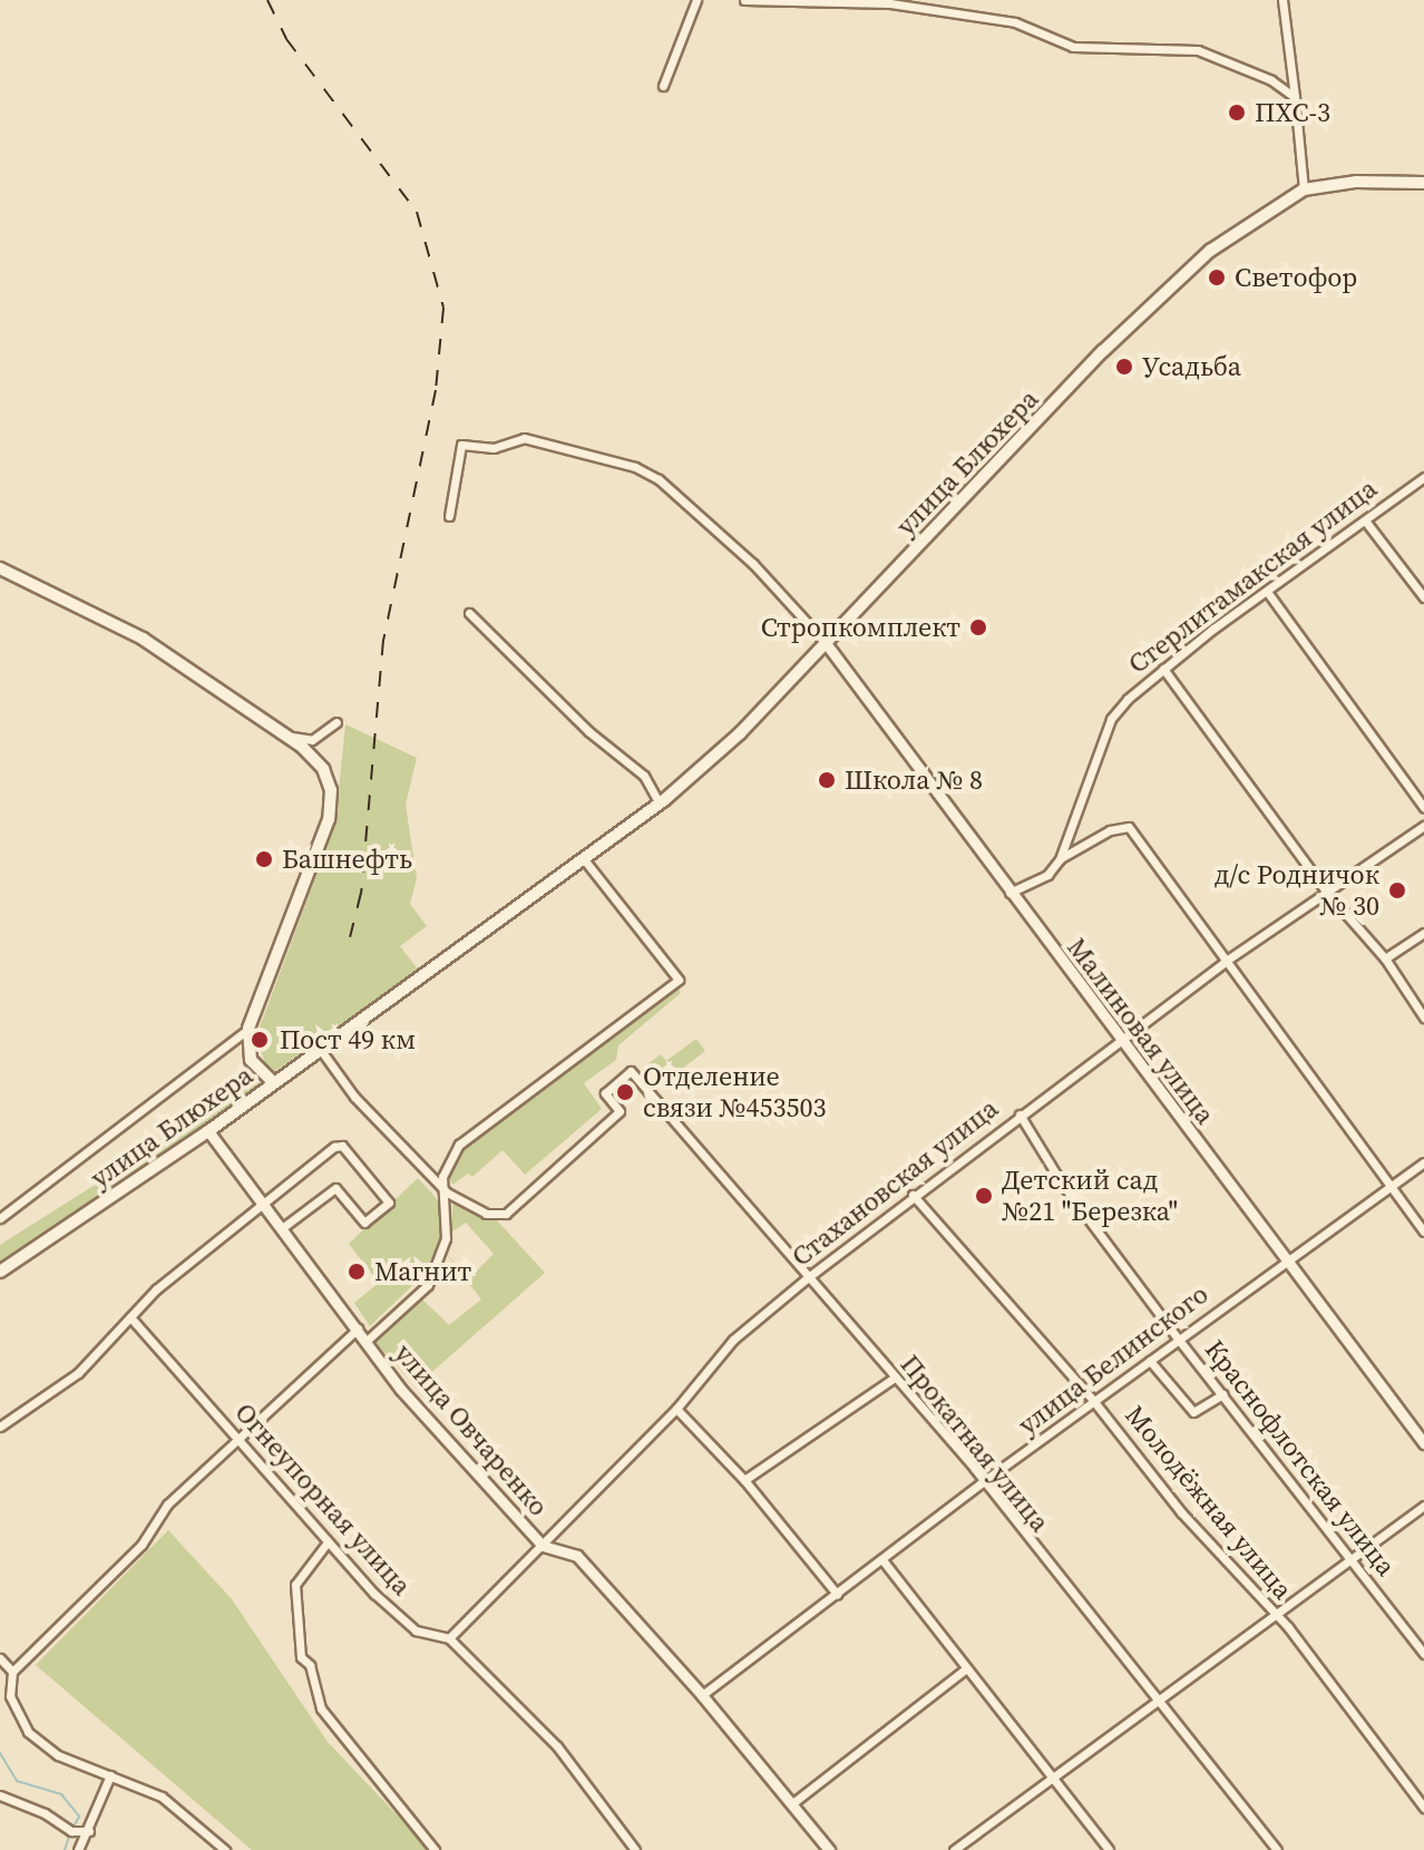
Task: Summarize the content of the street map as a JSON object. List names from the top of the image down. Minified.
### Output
{"streets":{"main road":["улица Блюхера"],"street":["Стерлитамакская улица","Малиновая улица","Стахановская улица","улица Белинского","улица Овчаренко","Прокатная улица","Краснофлотская улица","Огнеупорная улица","Молодёжная улица"]},"crossings":[["улица Блюхера","Малиновая улица"],["улица Блюхера","улица Овчаренко"],["Малиновая улица","Стахановская улица"],["Малиновая улица","улица Белинского"],["Стахановская улица","улица Овчаренко"],["Стахановская улица","Прокатная улица"],["Стахановская улица","Краснофлотская улица"],["Стахановская улица","Огнеупорная улица"],["Стахановская улица","Молодёжная улица"],["улица Белинского","улица Овчаренко"],["улица Белинского","Прокатная улица"],["улица Белинского","Краснофлотская улица"],["улица Белинского","Молодёжная улица"]],"places":["ПХС-3","Светофор","Усадьба","Стропкомплект","Школа № 8","Башнефть","д/с Родничок № 30","Пост 49 км","Отделение связи №453503","Детский сад №21 \"Березка\"","Магнит"]}
